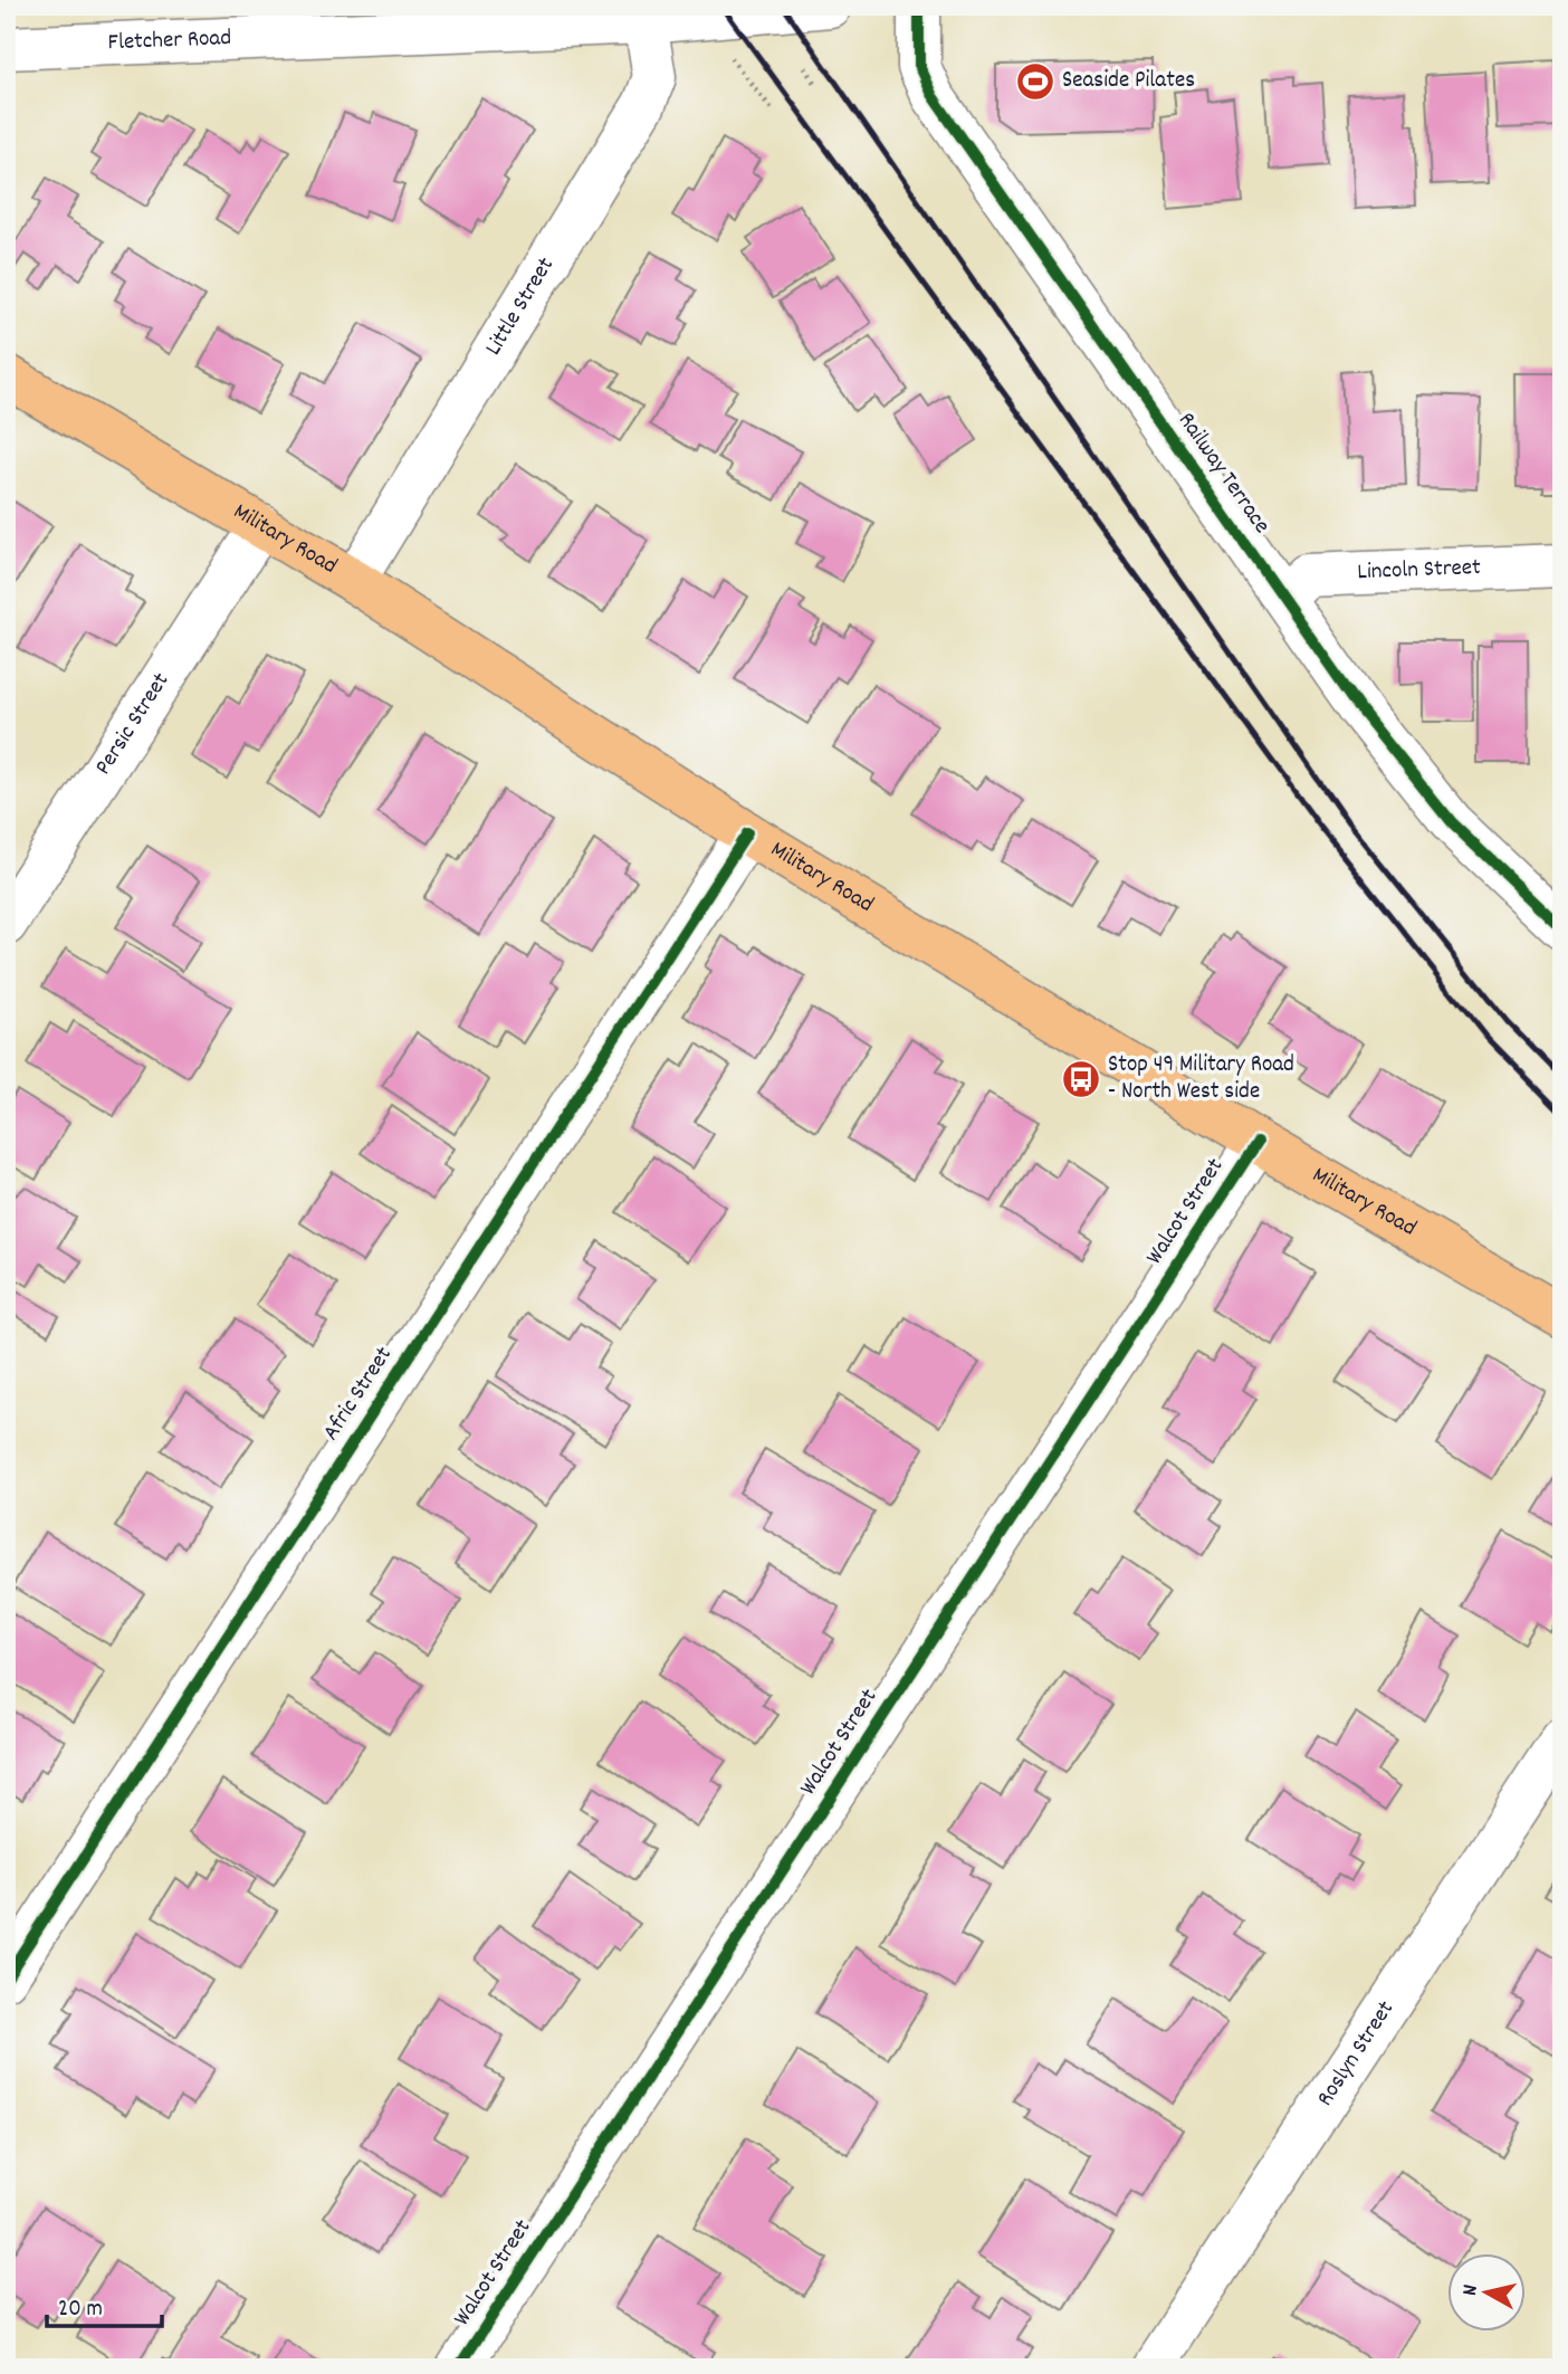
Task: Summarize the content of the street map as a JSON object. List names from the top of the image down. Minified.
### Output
{"streets":{"main road":["Military Road"],"street":["Fletcher Road","Little Street","Railway Terrace","Lincoln Street","Persic Street","Walcot Street","Afric Street","Roslyn Street"]},"crossings":[["Fletcher Road","Little Street"],["Little Street","Military Road"],["Railway Terrace","Lincoln Street"],["Military Road","Persic Street"],["Military Road","Walcot Street"],["Military Road","Afric Street"]],"places":{"sports":["Seaside Pilates"],"bus stop":["Stop 49 Military Road - North West side"]},"scale_bar":"20 m","north":"left"}
